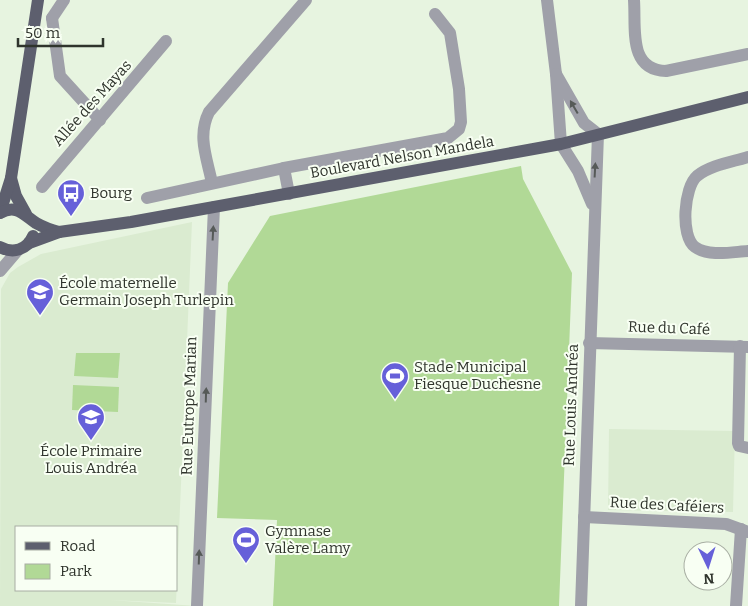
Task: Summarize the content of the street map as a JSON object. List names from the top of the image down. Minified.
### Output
{"streets":{"main road":["Boulevard Nelson Mandela"],"street":["Allée des Mayas","Rue du Café","Rue Louis Andréa","Rue Eutrope Marian","Rue des Caféiers"]},"crossings":[["Boulevard Nelson Mandela","Rue Louis Andréa"],["Boulevard Nelson Mandela","Rue Eutrope Marian"],["Rue du Café","Rue Louis Andréa"],["Rue Louis Andréa","Rue des Caféiers"]],"one_way":["Rue Eutrope Marian"],"places":{"bus stop":["Bourg"],"school or university":["École maternelle Germain Joseph Turlepin","École Primaire Louis Andréa"],"sports":["Stade Municipal Fiesque Duchesne","Gymnase Valère Lamy"]},"legend":["Road","Park"],"scale_bar":"50 m","north":"bottom"}
